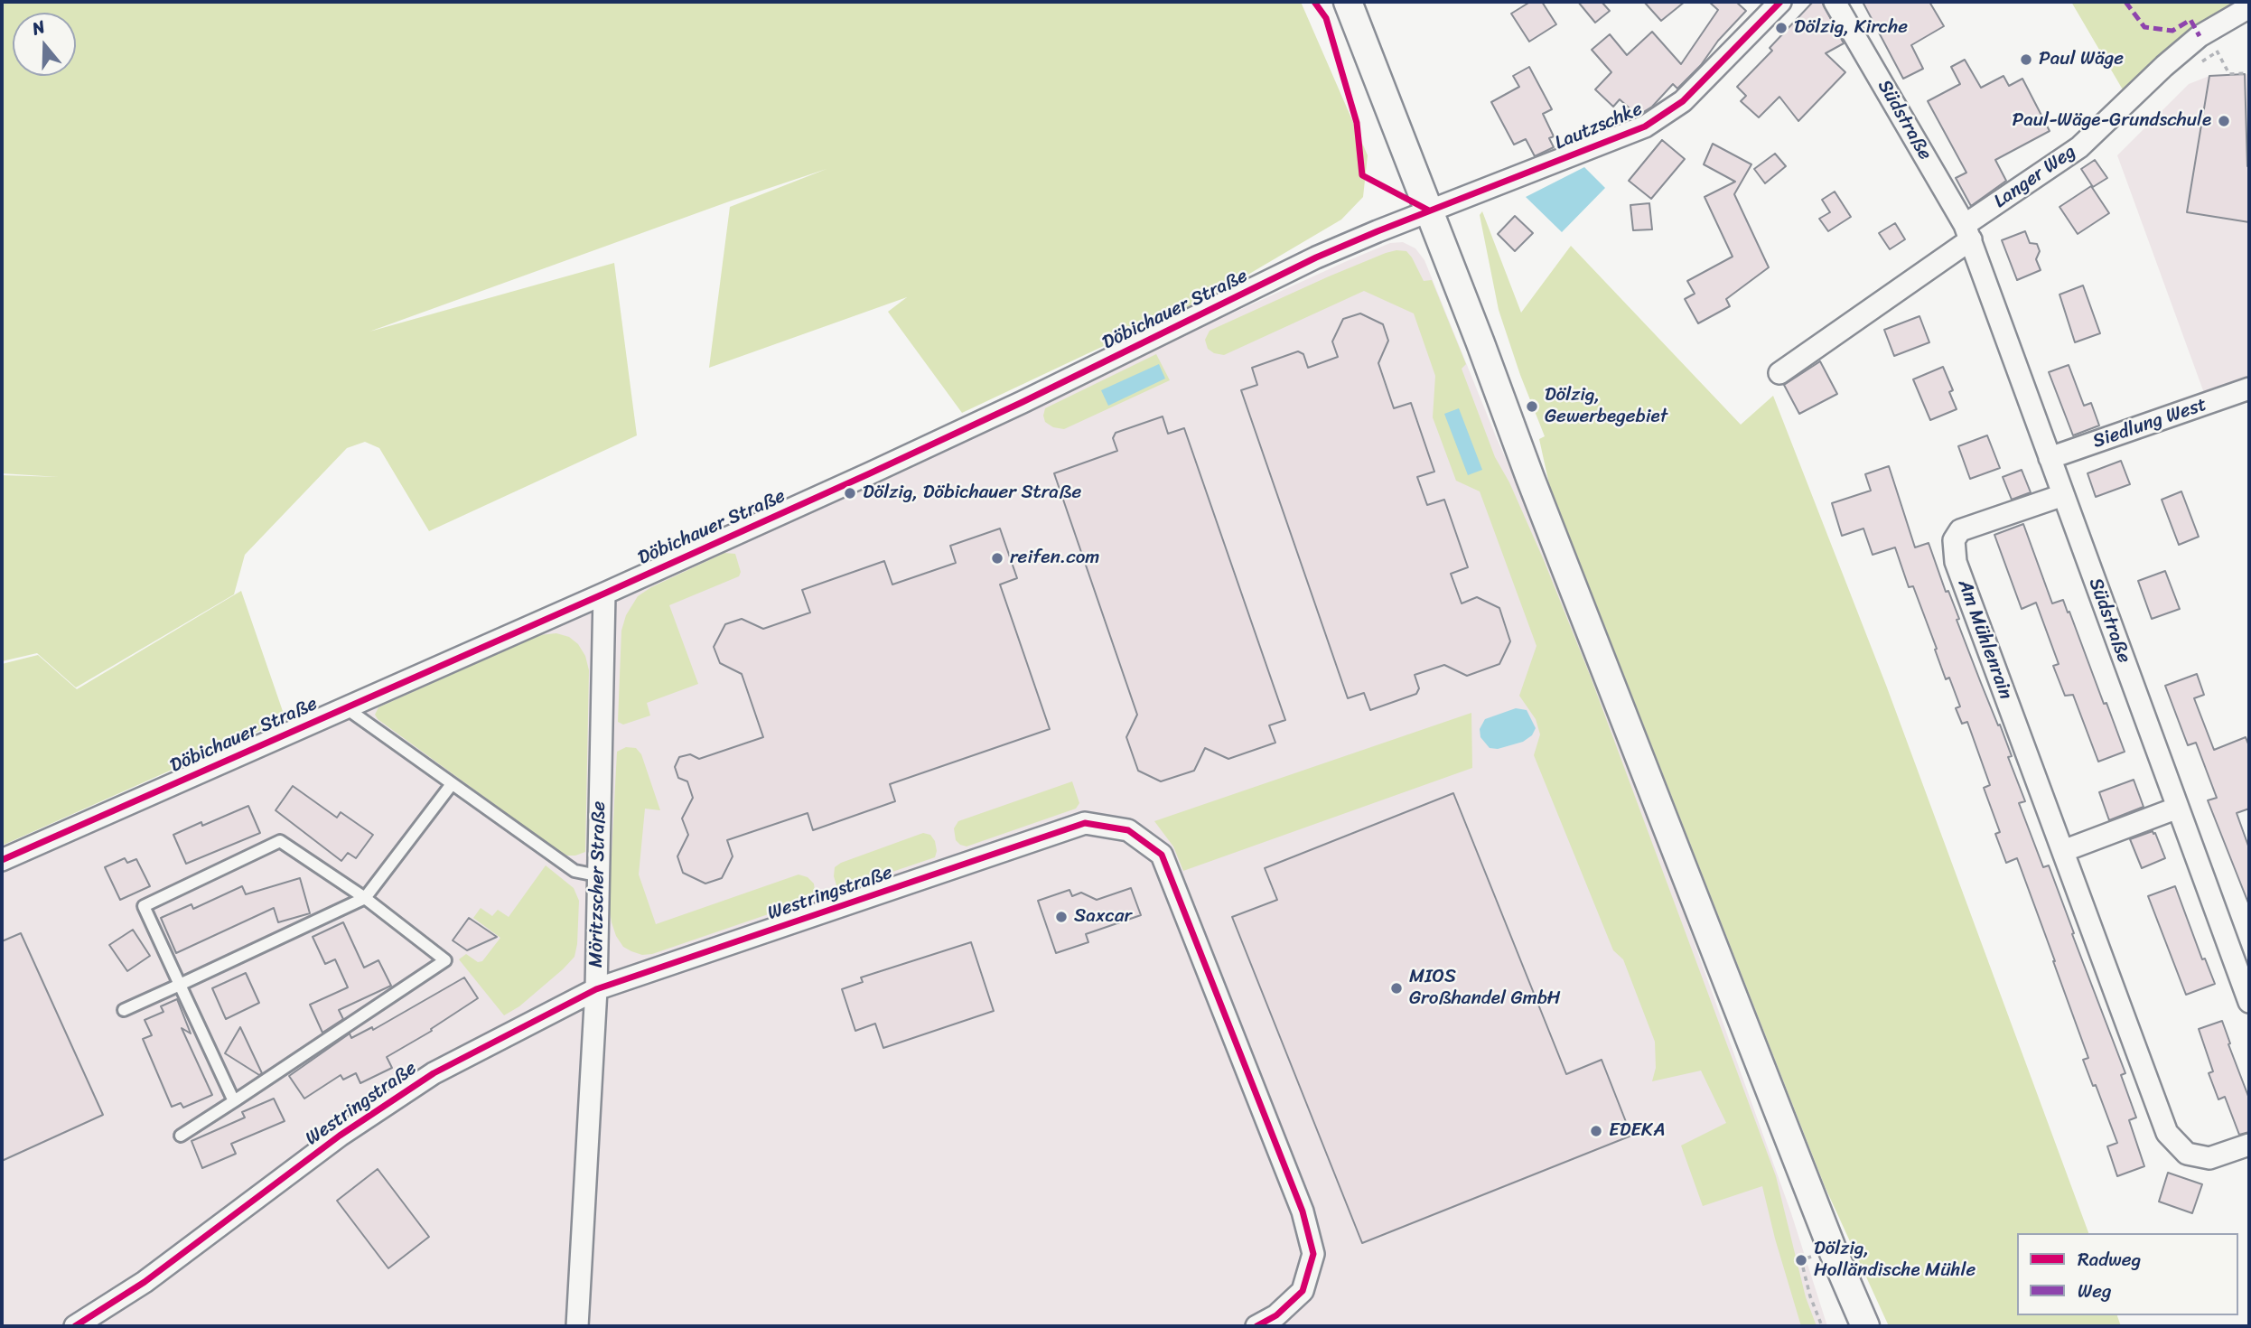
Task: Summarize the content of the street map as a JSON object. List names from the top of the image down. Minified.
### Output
{"streets":{"street":["Südstraße","Lautzschke","Langer Weg","Döbichauer Straße","Siedlung West","Am Mühlenrain","Möritzscher Straße","Westringstraße"]},"crossings":[["Südstraße","Langer Weg"],["Südstraße","Siedlung West"],["Südstraße","Am Mühlenrain"],["Lautzschke","Döbichauer Straße"],["Döbichauer Straße","Möritzscher Straße"],["Möritzscher Straße","Westringstraße"]],"places":["Dölzig, Kirche","Paul Wäge","Paul-Wäge-Grundschule","Dölzig, Gewerbegebiet","Dölzig, Döbichauer Straße","reifen.com","Saxcar","MIOS Großhandel GmbH","EDEKA","Dölzig, Holländische Mühle"],"legend":["Radweg","Weg"],"north":"top"}
